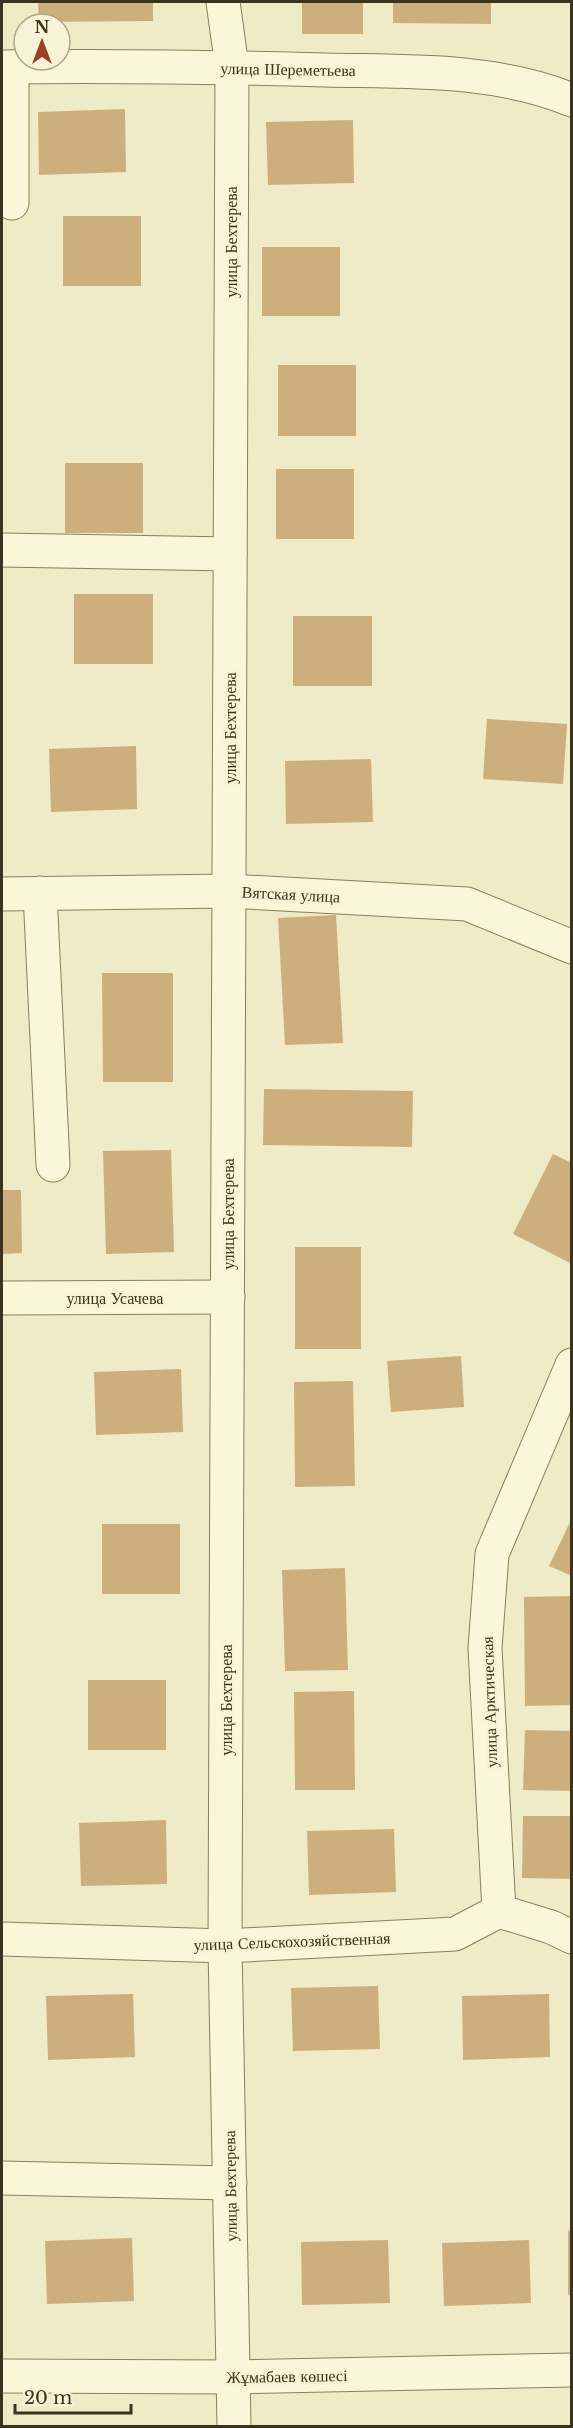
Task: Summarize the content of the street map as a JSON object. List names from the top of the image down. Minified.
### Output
{"streets":{"street":["улица Шереметьева","улица Бехтерева","Вятская улица","улица Усачева","улица Арктическая","улица Сельскохозяйственная","Жұмабаев көшесі"]},"crossings":[["улица Шереметьева","улица Бехтерева"],["улица Бехтерева","Вятская улица"],["улица Бехтерева","улица Усачева"],["улица Бехтерева","улица Сельскохозяйственная"],["улица Бехтерева","Жұмабаев көшесі"],["улица Арктическая","улица Сельскохозяйственная"]],"scale_bar":"20 m","north":"top"}
